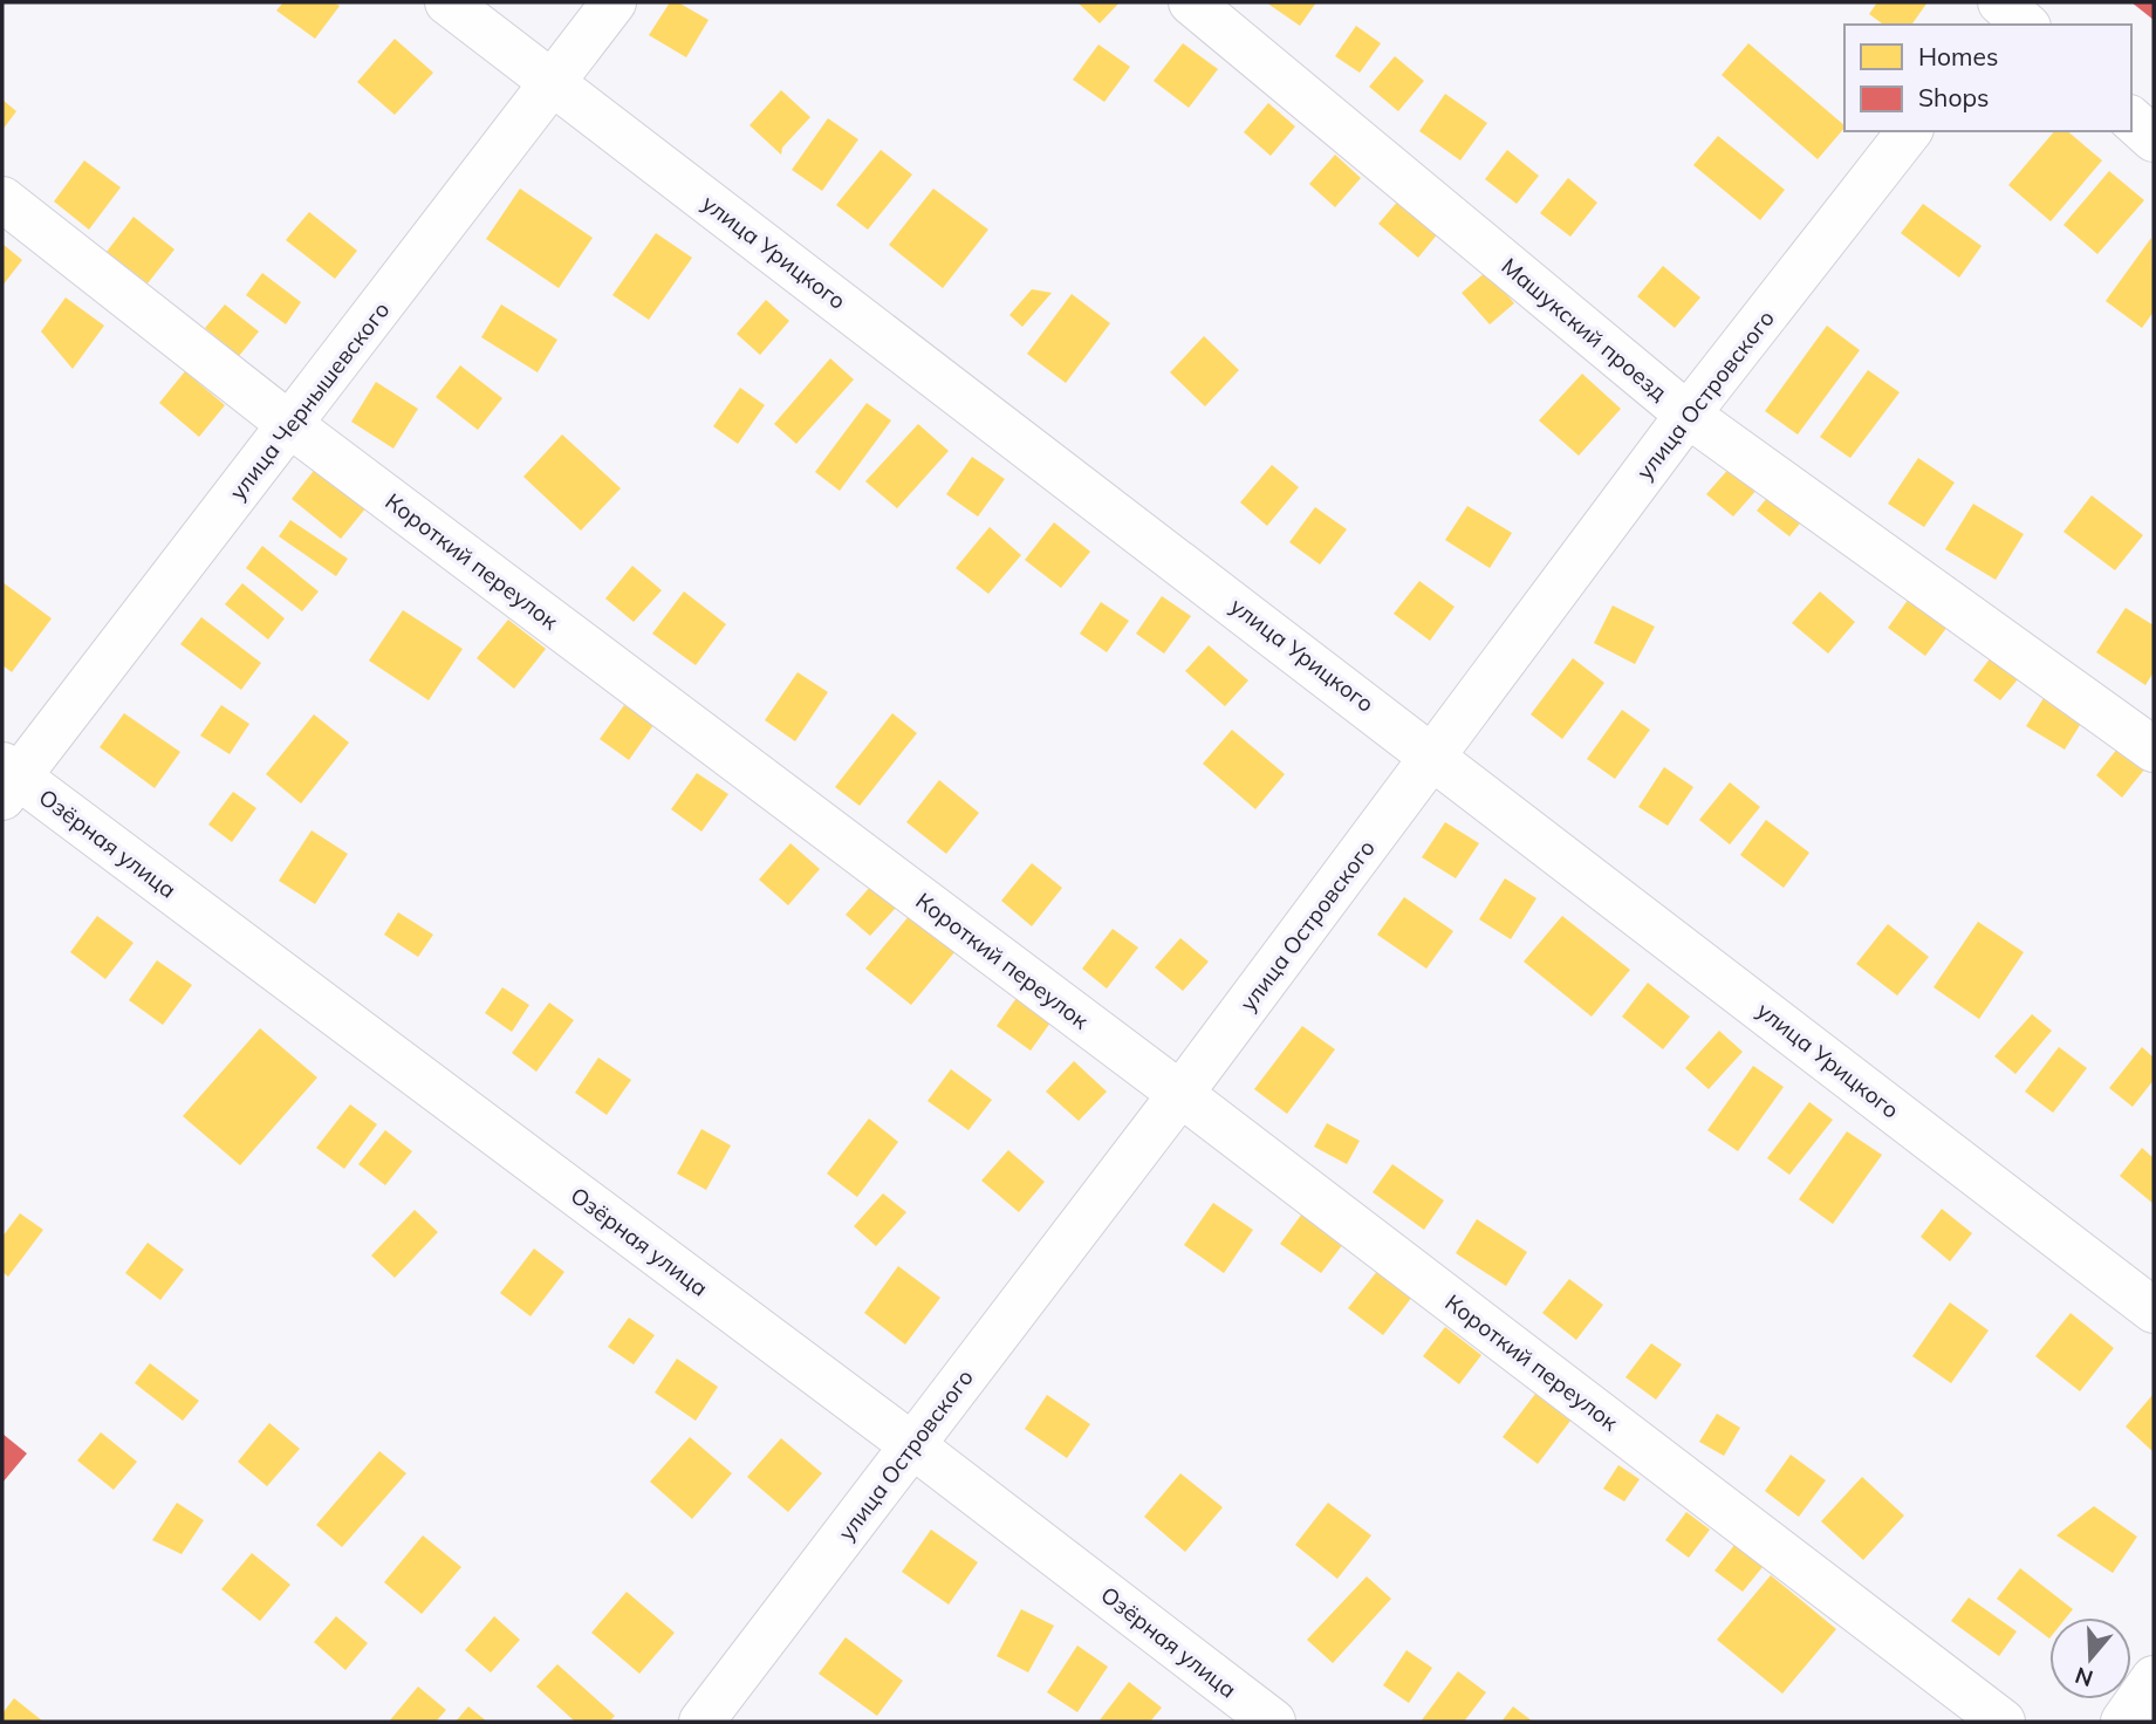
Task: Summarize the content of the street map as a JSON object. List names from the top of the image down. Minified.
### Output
{"streets":{"street":["улица Урицкого","Машукский проезд","улица Островского","улица Чернышевского","Короткий переулок","Озёрная улица"]},"crossings":[["улица Урицкого","улица Островского"],["улица Урицкого","улица Чернышевского"],["Машукский проезд","улица Островского"],["улица Островского","Короткий переулок"],["улица Островского","Озёрная улица"],["улица Чернышевского","Короткий переулок"],["улица Чернышевского","Озёрная улица"]],"legend":["Homes","Shops"],"north":"bottom"}
